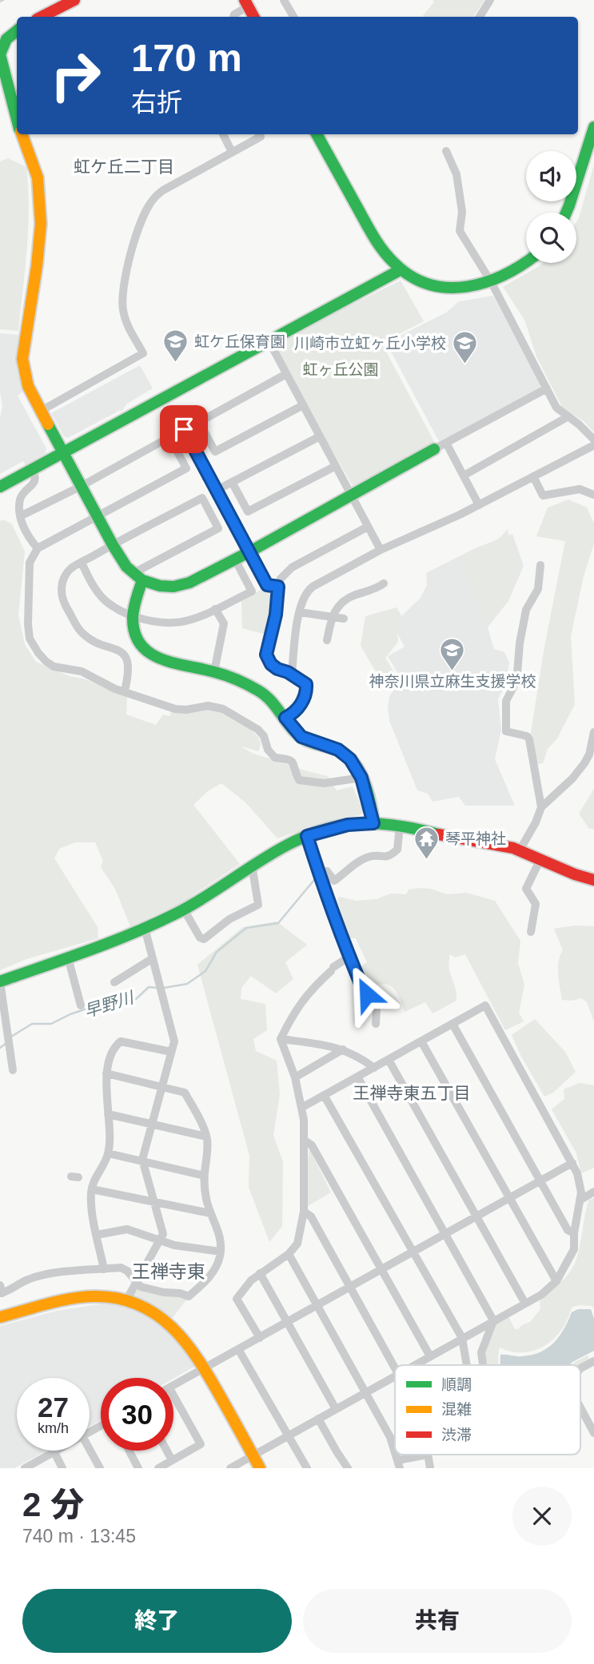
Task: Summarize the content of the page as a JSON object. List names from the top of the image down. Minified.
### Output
{"districts":["虹ケ丘二丁目","王禅寺東五丁目","王禅寺東"],"water":["早野川"],"parks":["虹ヶ丘公園"],"places":{"school or university":["虹ケ丘保育園","川崎市立虹ヶ丘小学校","神奈川県立麻生支援学校"],"temple":["琴平神社"]},"legend":["順調","混雑","渋滞"],"page":{"turn":["170 m","右折"],"speed":"27 km/h","limit":"30","heading":["2 分","740 m · 13:45"],"buttons":["終了","共有"]}}
